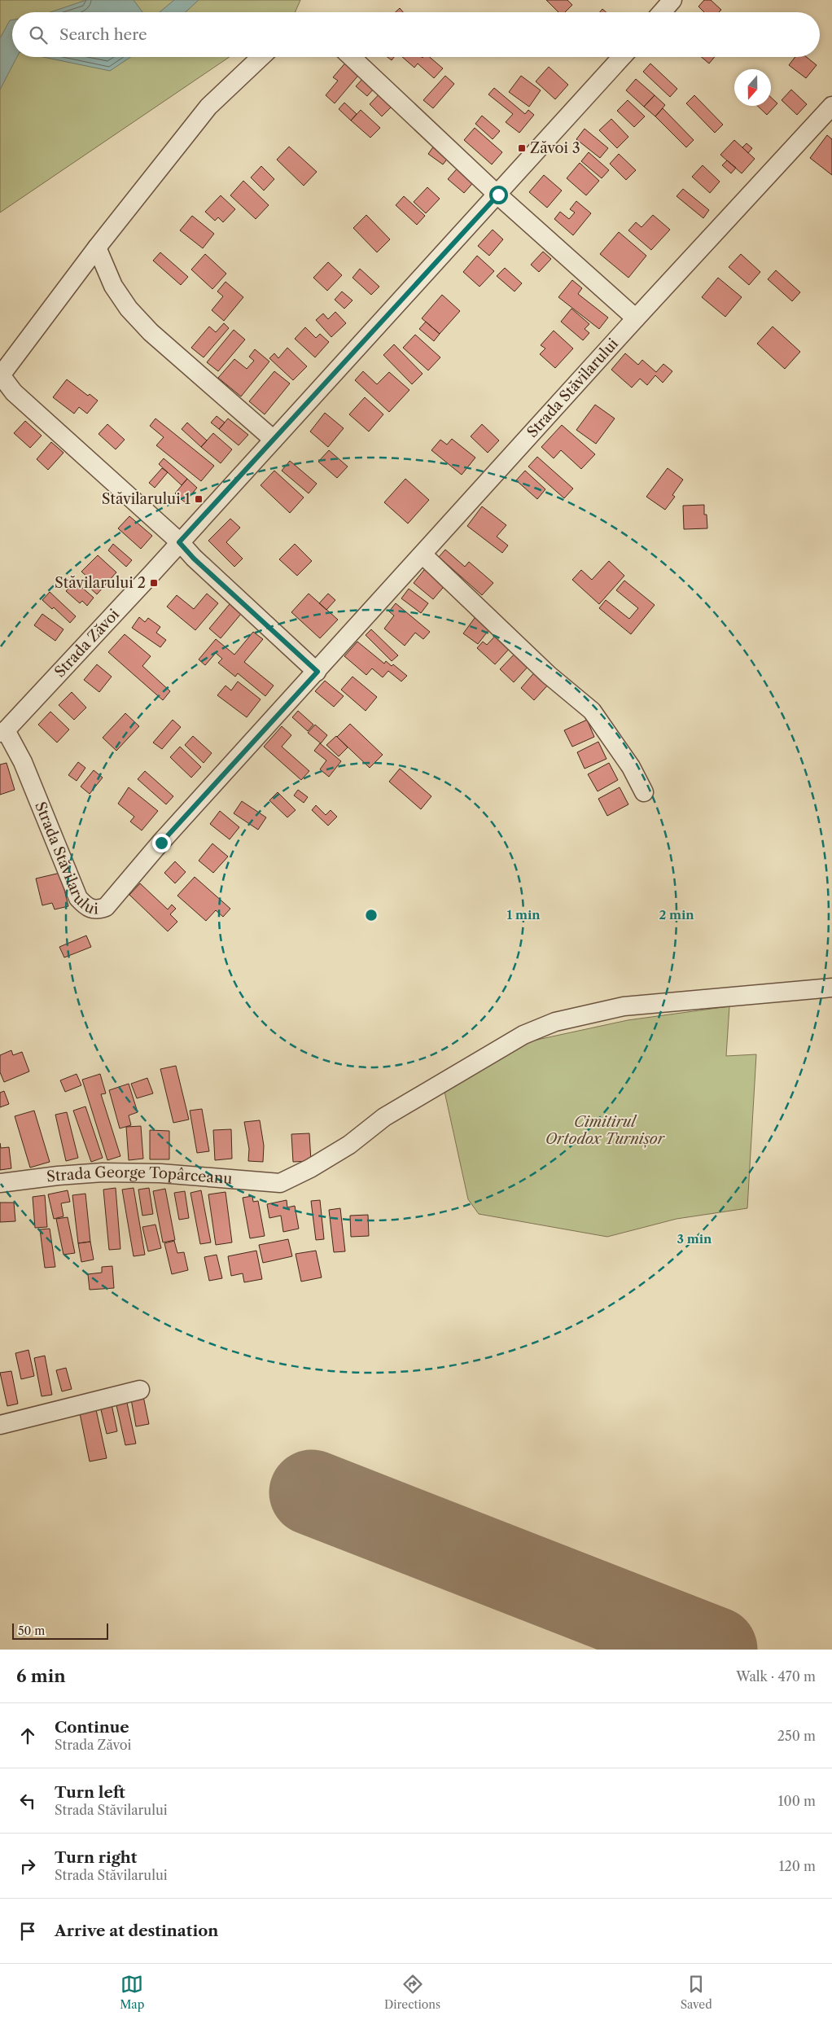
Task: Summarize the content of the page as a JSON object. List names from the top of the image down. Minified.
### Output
{"streets":{"street":["Strada Stăvilarului","Strada Zăvoi","Strada George Topârceanu"]},"crossings":[["Strada Stăvilarului","Strada Zăvoi"]],"parks":["Cimitirul Ortodox Turnișor"],"places":{"transit":["Zăvoi 3","Stăvilarului 1","Stăvilarului 2"]},"scale_bar":"50 m","north":"bottom","page":{"search":"Search here","scale":"50 m","heading":["6 min","Walk · 470 m"],"list":[["Continue","Strada Zăvoi","250 m"],["Turn left","Strada Stăvilarului","100 m"],["Turn right","Strada Stăvilarului","120 m"],"Arrive at destination"],"nav":["Map","Directions","Saved"]},"rings":["1 min","2 min","3 min"]}
